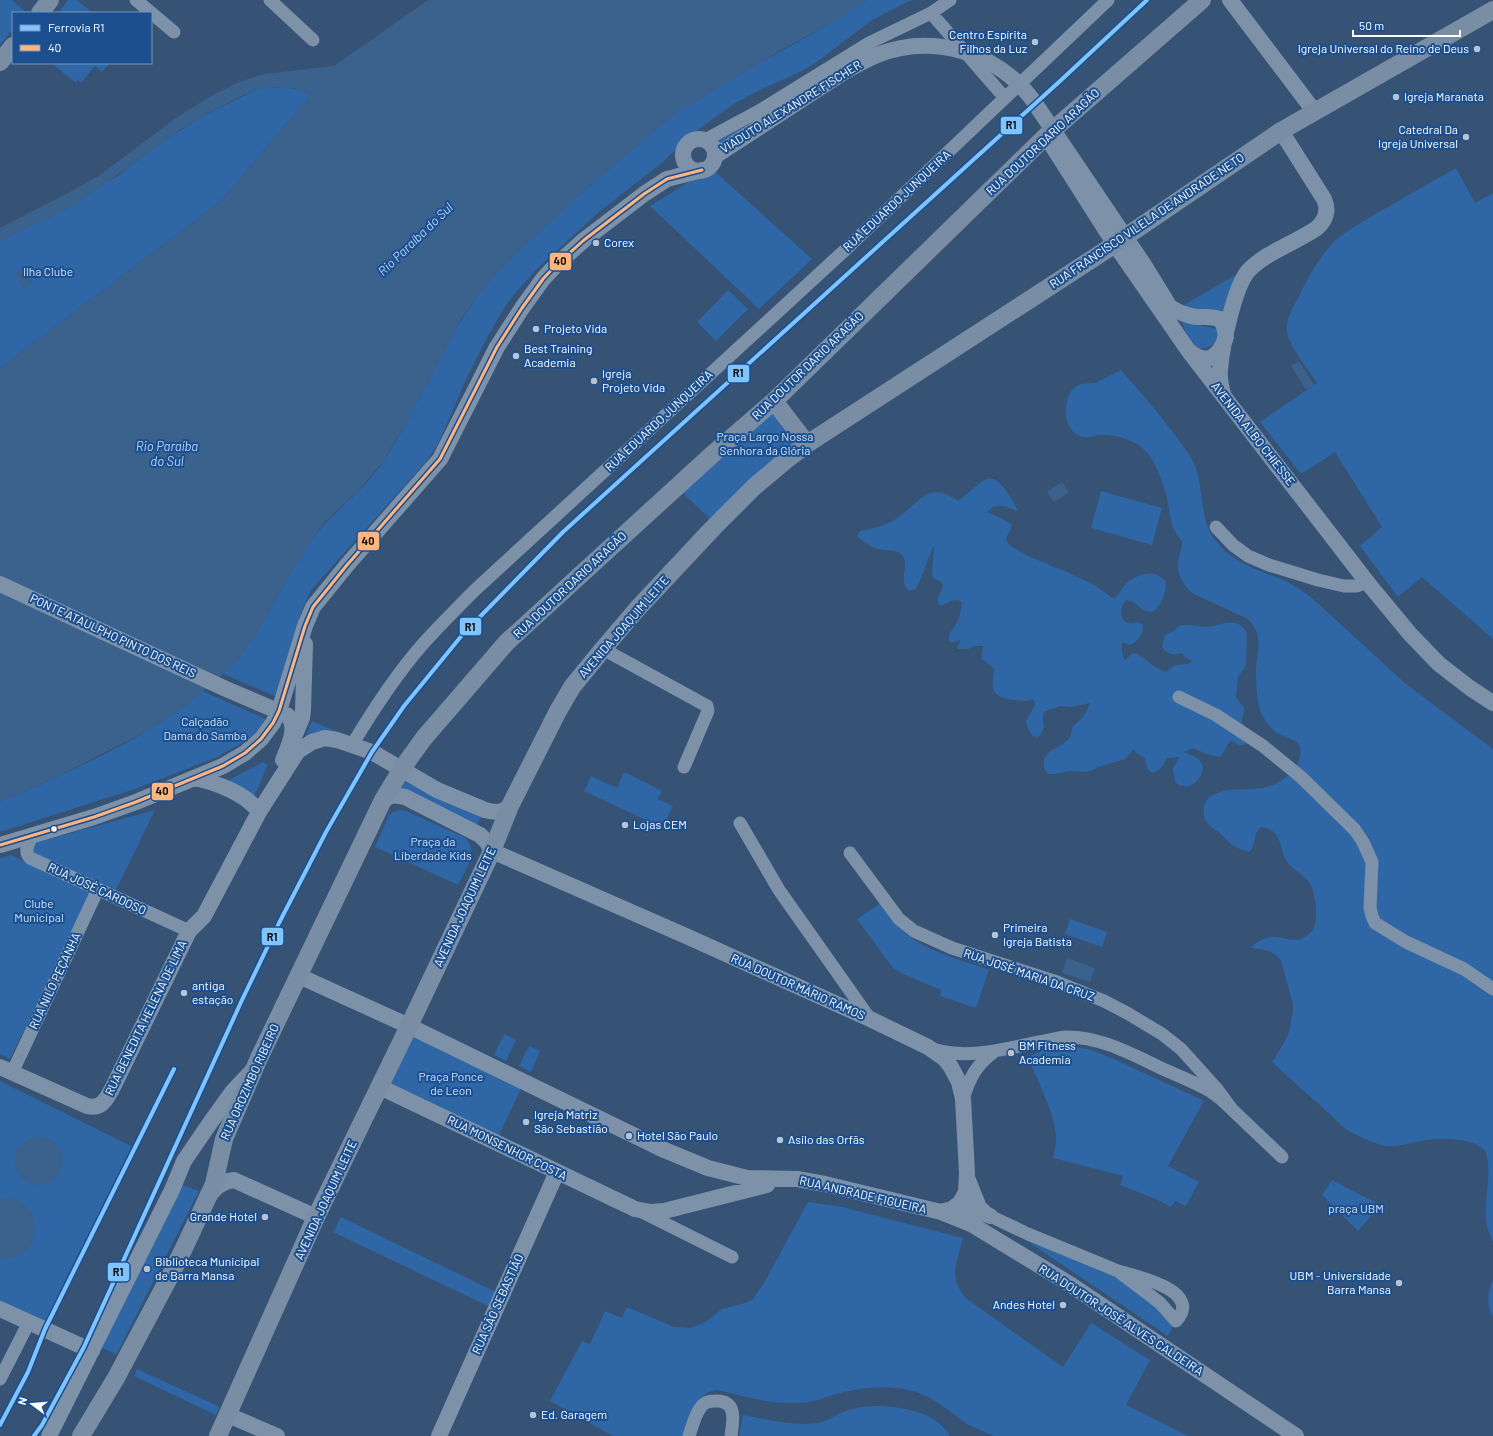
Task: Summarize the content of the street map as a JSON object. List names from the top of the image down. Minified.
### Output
{"streets":{"main road":["RUA DOUTOR DARIO ARAGÃO","RUA FRANCISCO VILELA DE ANDRADE NETO","AVENIDA JOAQUIM LEITE","RUA OROZIMBO RIBEIRO"],"street":["VIADUTO ALEXANDRE FISCHER","RUA EDUARDO JUNQUEIRA","AVENIDA ALBO CHIESSE","PONTE ATAULPHO PINTO DOS REIS","RUA JOSÉ CARDOSO","RUA JOSÉ MARIA DA CRUZ","RUA NILO PEÇANHA","RUA DOUTOR MÁRIO RAMOS","RUA BENEDITA HELENA DE LIMA","RUA MONSENHOR COSTA","RUA ANDRADE FIGUEIRA","RUA SÃO SEBASTIÃO","RUA DOUTOR JOSÉ ALVES CALDEIRA"]},"crossings":[["VIADUTO ALEXANDRE FISCHER","AVENIDA ALBO CHIESSE"],["RUA DOUTOR DARIO ARAGÃO","AVENIDA ALBO CHIESSE"],["RUA DOUTOR DARIO ARAGÃO","RUA OROZIMBO RIBEIRO"],["RUA EDUARDO JUNQUEIRA","RUA BENEDITA HELENA DE LIMA"],["RUA FRANCISCO VILELA DE ANDRADE NETO","AVENIDA ALBO CHIESSE"],["RUA FRANCISCO VILELA DE ANDRADE NETO","AVENIDA JOAQUIM LEITE"],["AVENIDA JOAQUIM LEITE","RUA DOUTOR MÁRIO RAMOS"],["AVENIDA JOAQUIM LEITE","RUA MONSENHOR COSTA"],["AVENIDA JOAQUIM LEITE","RUA ANDRADE FIGUEIRA"],["RUA JOSÉ CARDOSO","RUA NILO PEÇANHA"],["RUA JOSÉ CARDOSO","RUA BENEDITA HELENA DE LIMA"],["RUA JOSÉ MARIA DA CRUZ","RUA DOUTOR MÁRIO RAMOS"],["RUA NILO PEÇANHA","RUA BENEDITA HELENA DE LIMA"],["RUA OROZIMBO RIBEIRO","RUA ANDRADE FIGUEIRA"],["RUA MONSENHOR COSTA","RUA ANDRADE FIGUEIRA"],["RUA MONSENHOR COSTA","RUA SÃO SEBASTIÃO"],["RUA ANDRADE FIGUEIRA","RUA DOUTOR JOSÉ ALVES CALDEIRA"]],"water":["Rio Paraíba do Sul"],"parks":["Ilha Clube","Praça Largo Nossa Senhora da Glória","Calçadão Dama do Samba","Praça da Liberdade Kids","Clube Municipal","Praça Ponce de Leon","praça UBM"],"places":["Centro Espírita Filhos da Luz","Igreja Universal do Reino de Deus","Igreja Maranata","Catedral Da Igreja Universal","Corex","Projeto Vida","Best Training Academia","Igreja Projeto Vida","Lojas CEM","Primeira Igreja Batista","antiga estação","BM Fitness Academia","Igreja Matriz São Sebastião","Hotel São Paulo","Asilo das Orfãs","Grande Hotel","Biblioteca Municipal de Barra Mansa","UBM - Universidade Barra Mansa","Andes Hotel","Ed. Garagem"],"lines":["rail line R1","transit line 40"],"legend":["Ferrovia R1","40"],"scale_bar":"50 m","north":"left"}
